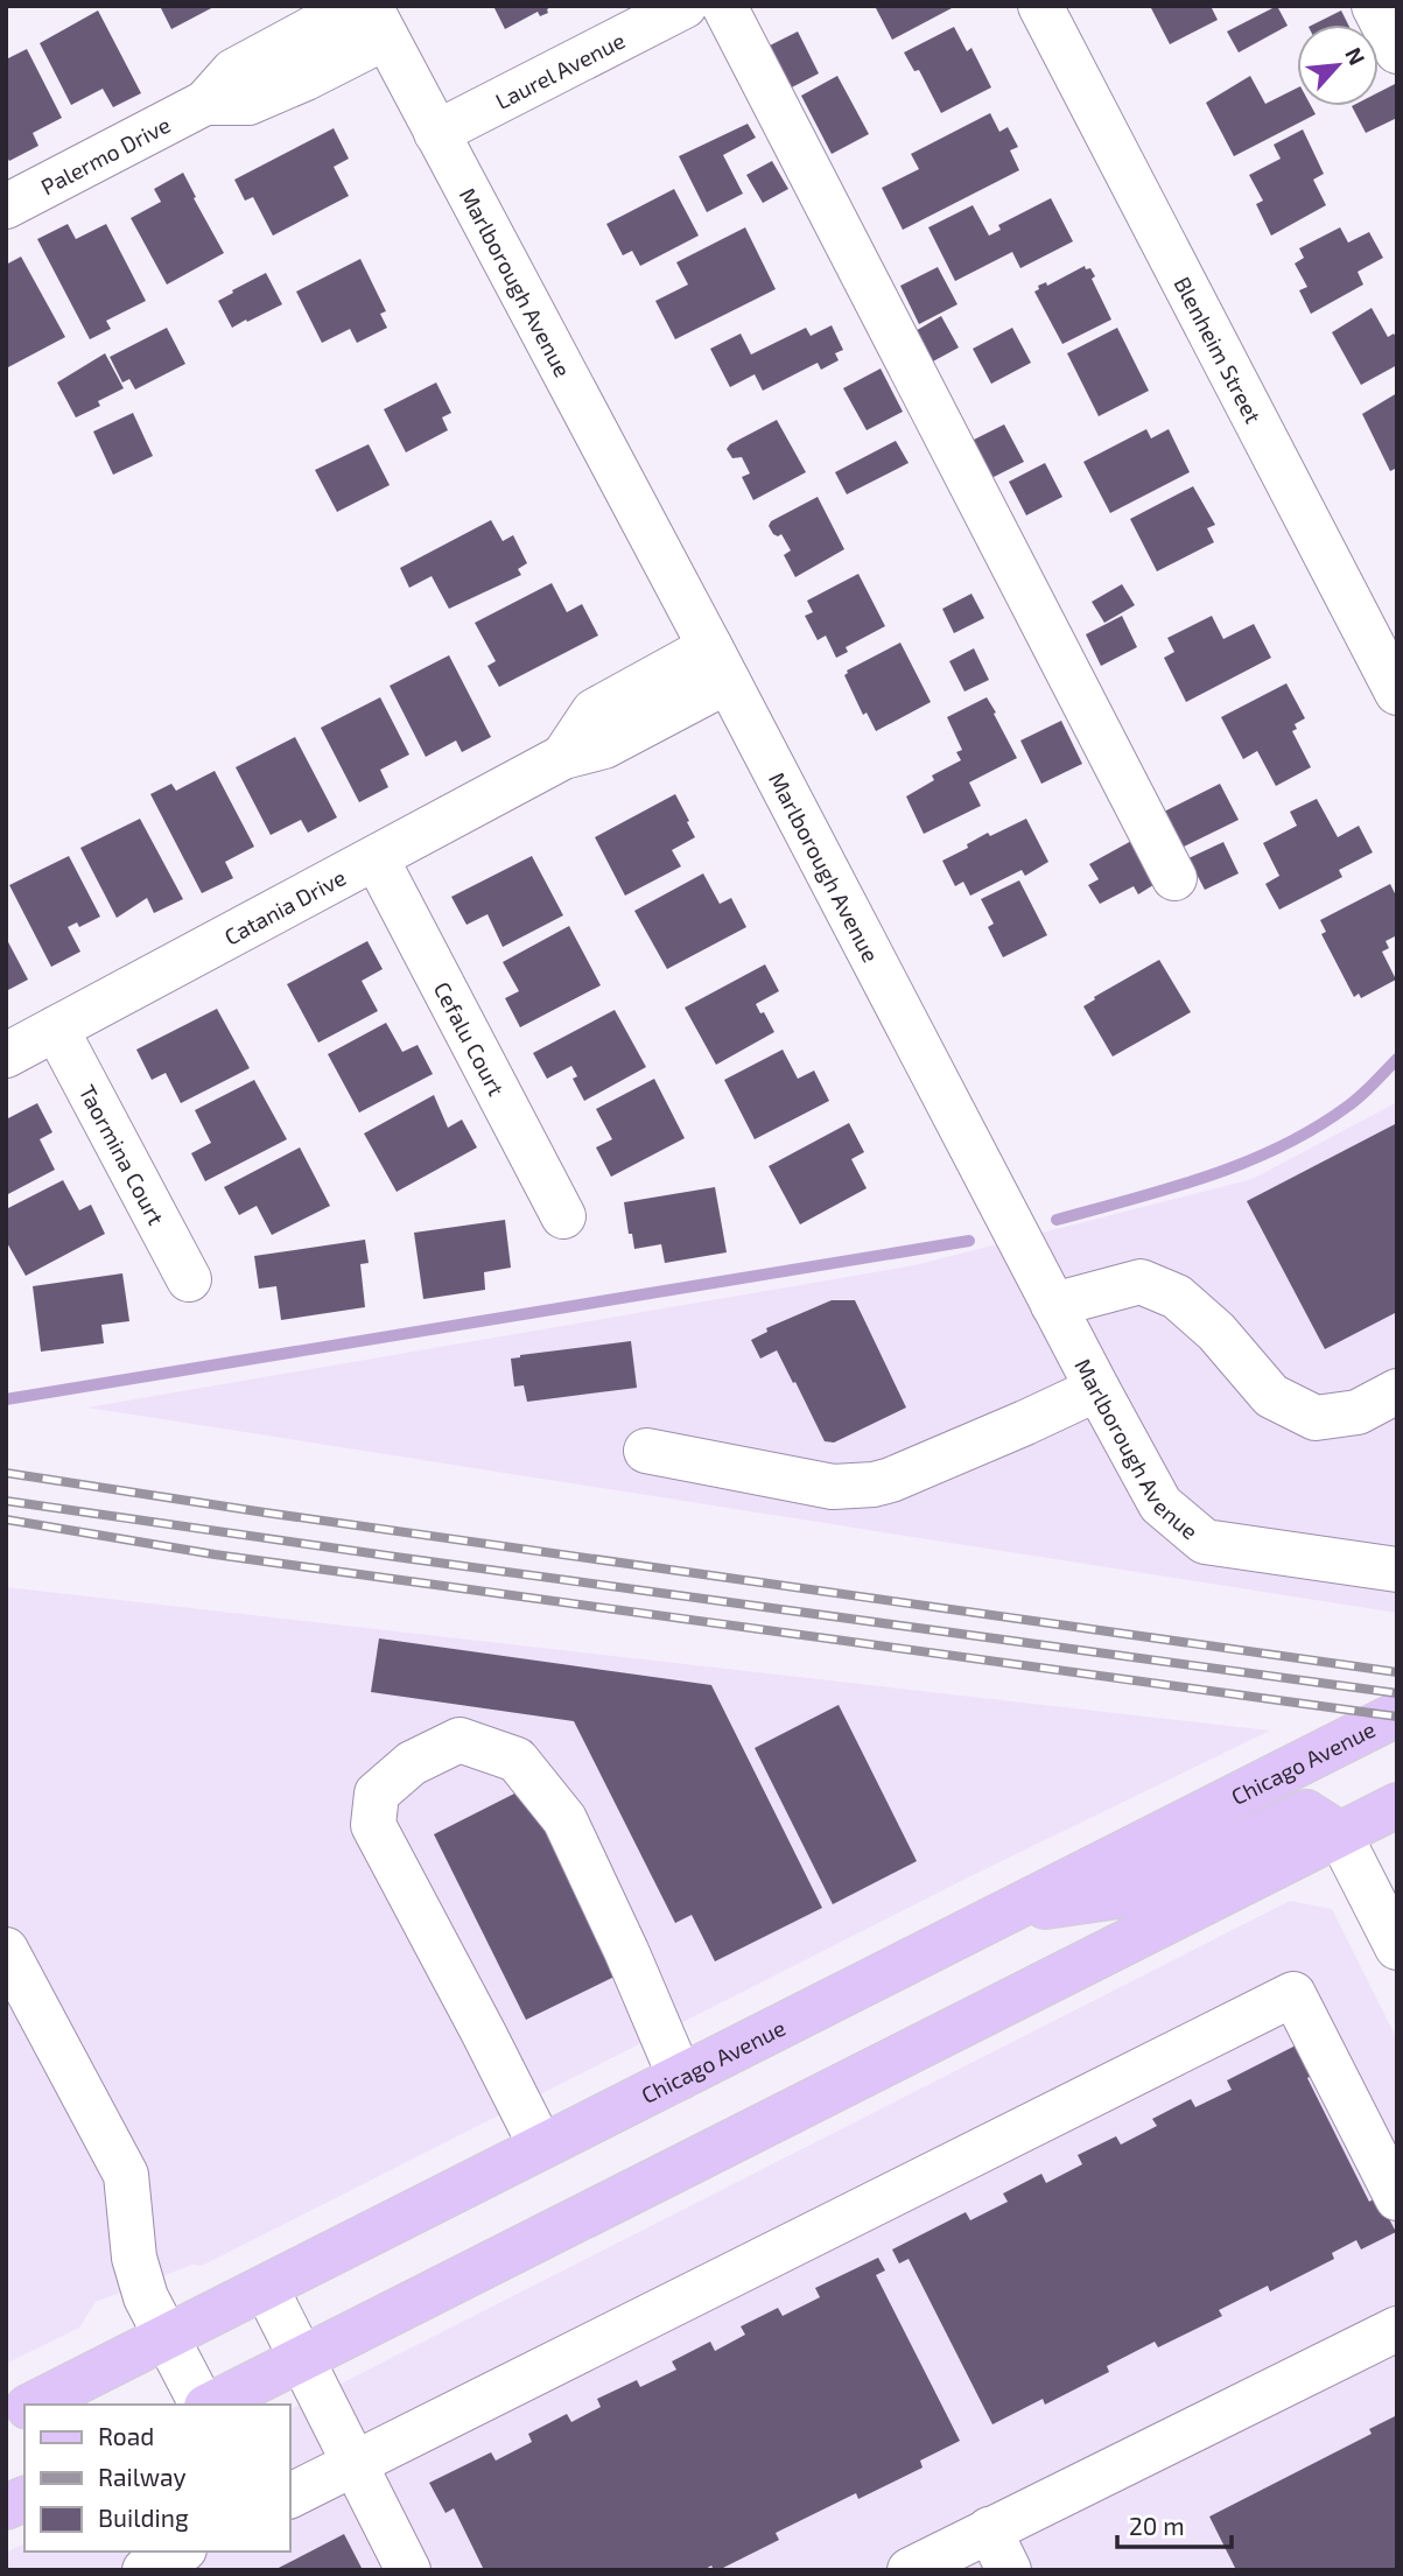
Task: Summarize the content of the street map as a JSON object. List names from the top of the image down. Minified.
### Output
{"streets":{"main road":["Chicago Avenue"],"street":["Laurel Avenue","Palermo Drive","Marlborough Avenue","Blenheim Street","Catania Drive","Cefalu Court","Taormina Court"]},"crossings":[["Laurel Avenue","Marlborough Avenue"],["Palermo Drive","Marlborough Avenue"],["Marlborough Avenue","Catania Drive"],["Catania Drive","Cefalu Court"],["Catania Drive","Taormina Court"]],"legend":["Road","Railway","Building"],"scale_bar":"20 m","north":"top right"}
